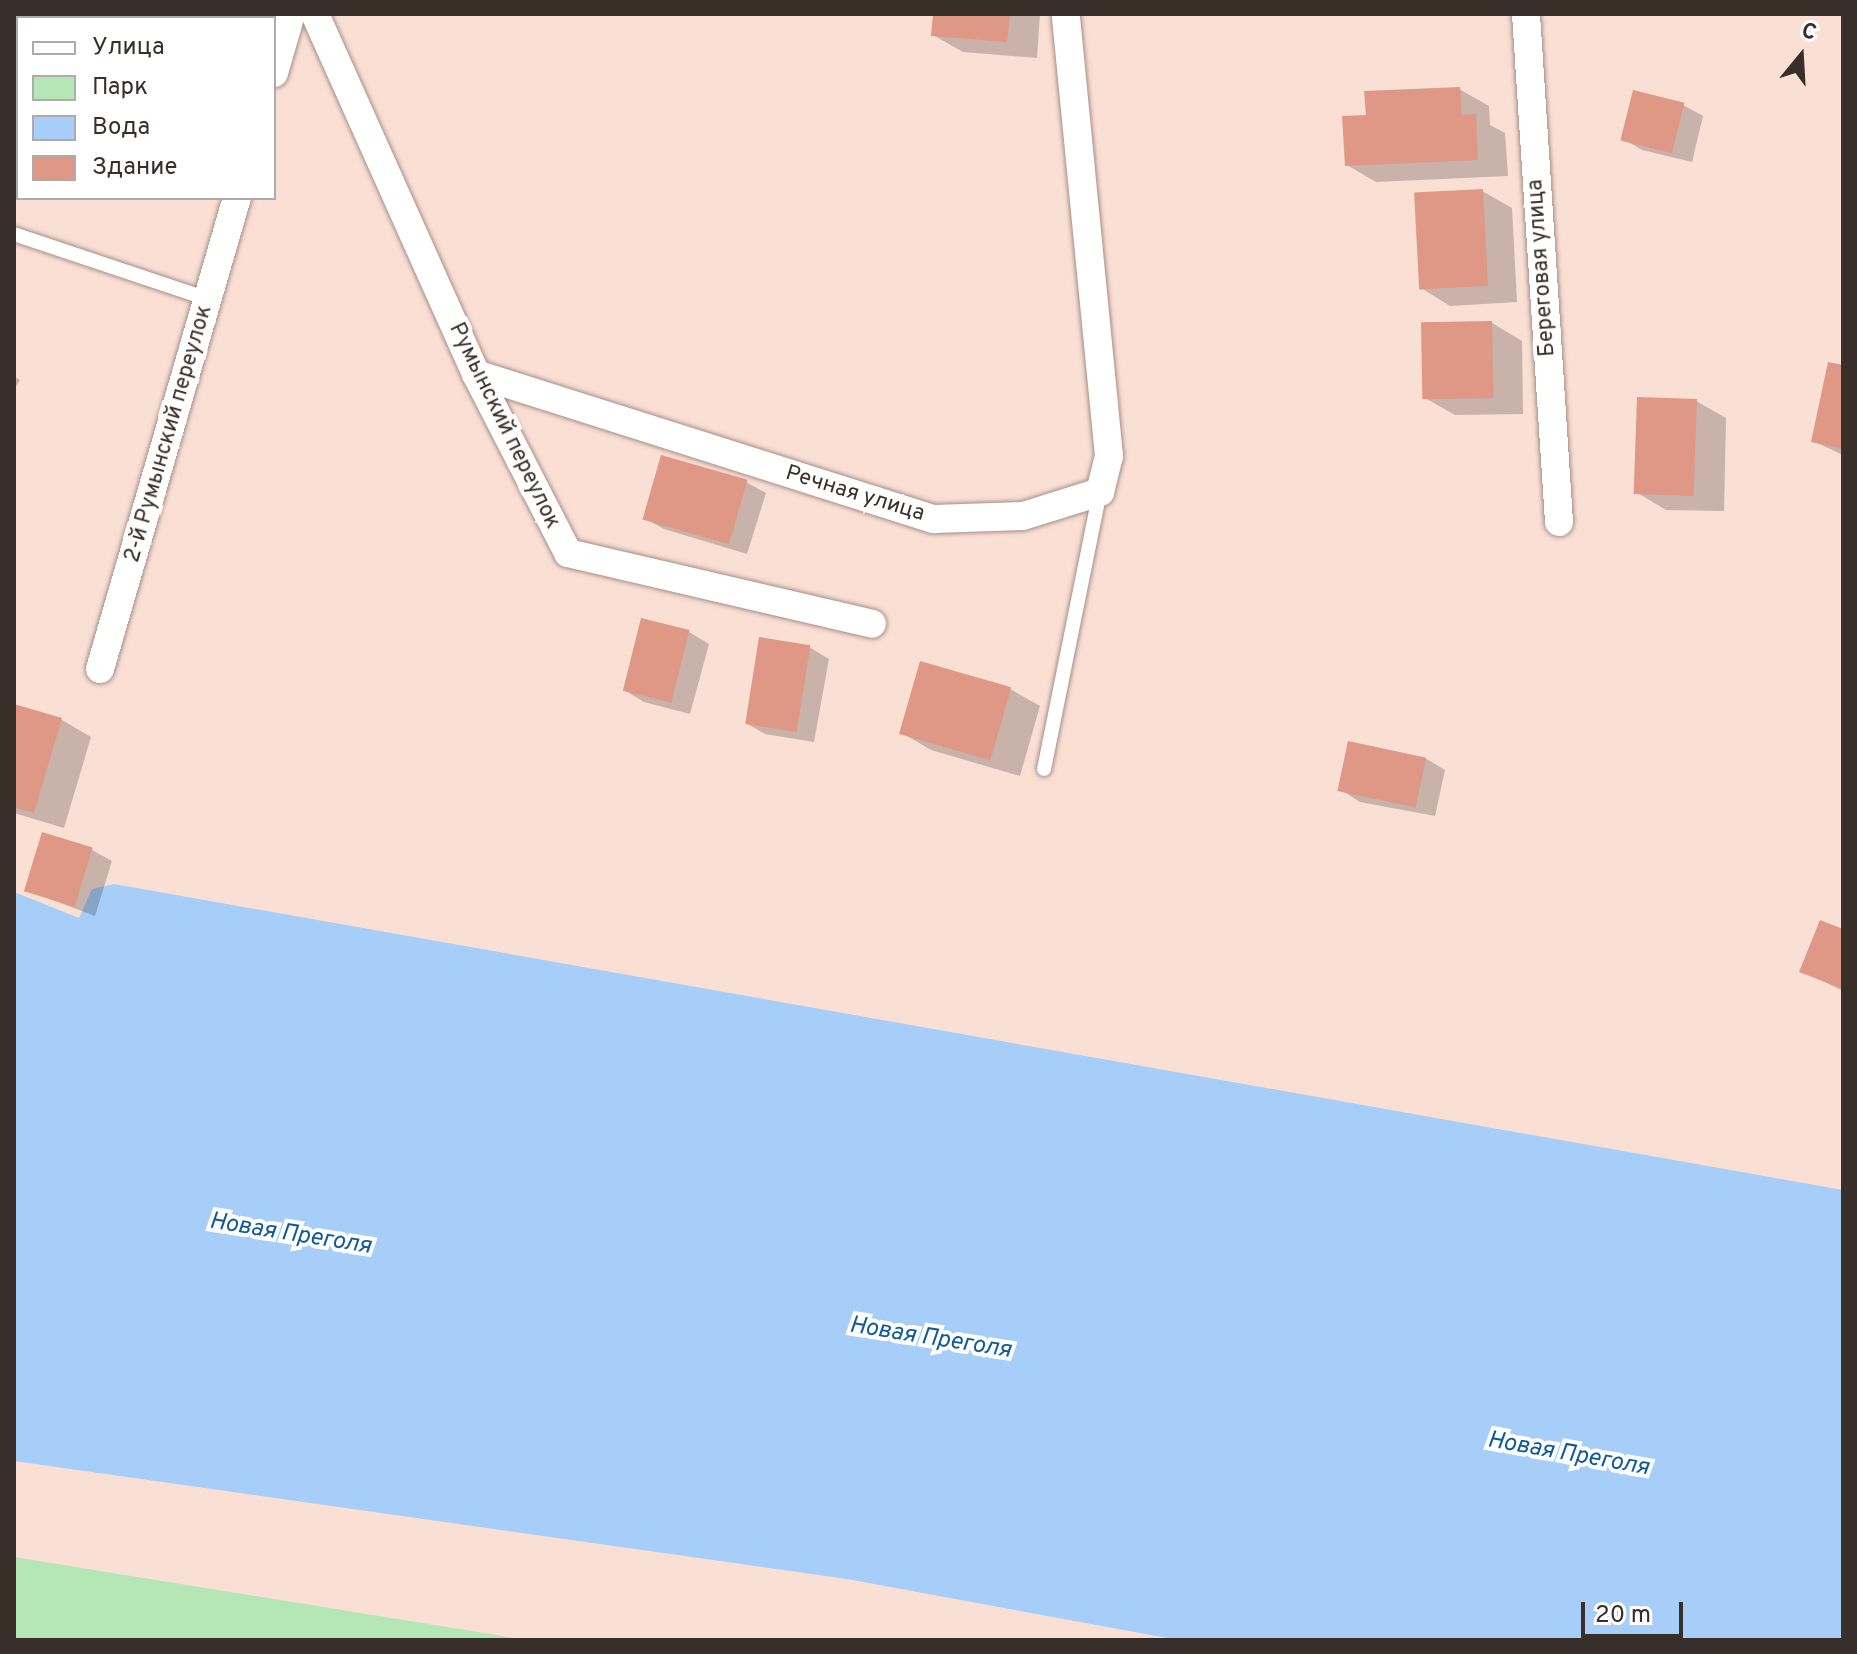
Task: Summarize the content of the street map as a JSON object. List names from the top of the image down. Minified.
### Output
{"streets":{"street":["Береговая улица","Румынский переулок","2-й Румынский переулок","Речная улица"]},"crossings":[["Румынский переулок","Речная улица"]],"water":["Новая Преголя"],"legend":["Улица","Парк","Вода","Здание"],"scale_bar":"20 m","north":"top"}
